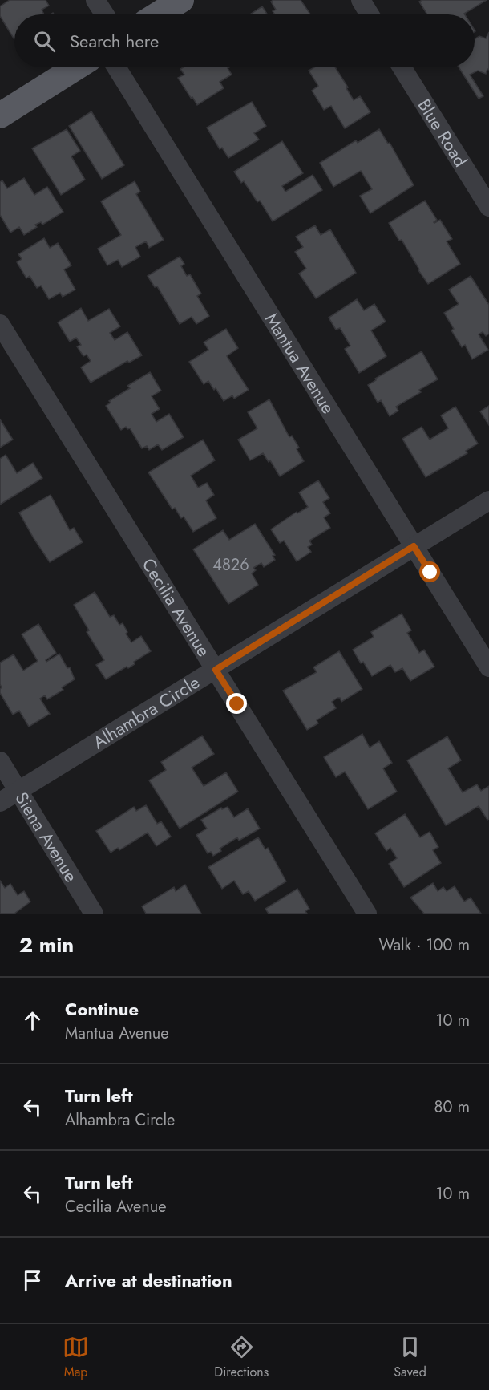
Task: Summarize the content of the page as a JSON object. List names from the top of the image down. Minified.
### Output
{"streets":{"street":["Blue Road","Mantua Avenue","Cecilia Avenue","Alhambra Circle","Siena Avenue"]},"crossings":[["Mantua Avenue","Alhambra Circle"],["Cecilia Avenue","Alhambra Circle"],["Alhambra Circle","Siena Avenue"]],"house_numbers":["4826"],"page":{"search":"Search here","heading":["2 min","Walk · 100 m"],"list":[["Continue","Mantua Avenue","10 m"],["Turn left","Alhambra Circle","80 m"],["Turn left","Cecilia Avenue","10 m"],"Arrive at destination"],"nav":["Map","Directions","Saved"]}}
